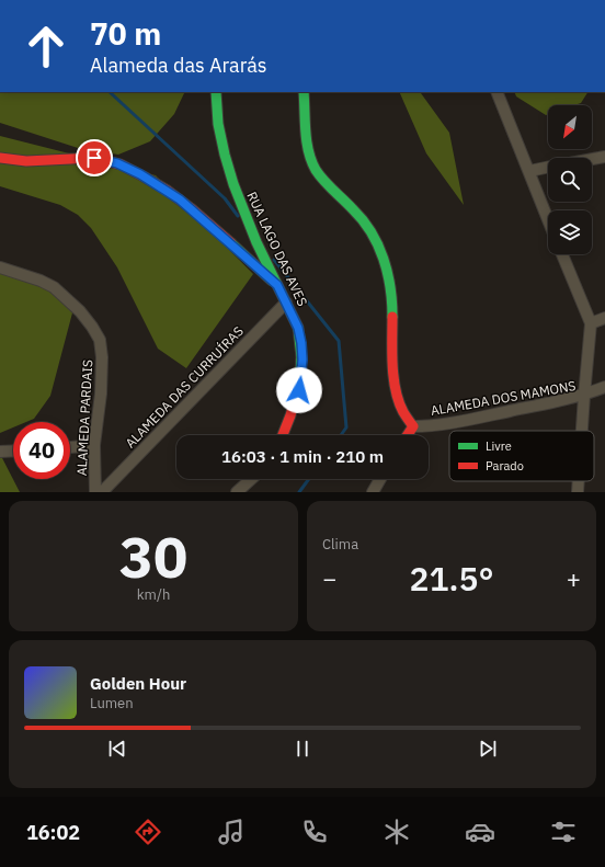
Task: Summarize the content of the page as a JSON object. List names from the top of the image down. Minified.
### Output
{"streets":{"street":["RUA LAGO DAS AVES","ALAMEDA DAS CURRUÍRAS","ALAMEDA DOS MAMONS","ALAMEDA PARDAIS"]},"crossings":[["RUA LAGO DAS AVES","ALAMEDA DAS CURRUÍRAS"]],"legend":["Livre","Parado"],"north":"bottom left","page":{"turn":["70 m","Alameda das Ararás"],"limit":"40","trip":"16:03 · 1 min · 210 m","tile":[["30","km/h"],"Clima"],"heat":["−","21.5°","+"],"song":["Golden Hour","Lumen"],"tabs":"16:02"}}
